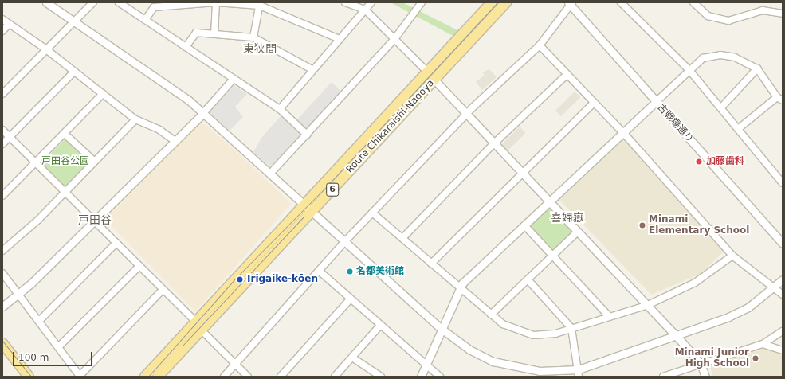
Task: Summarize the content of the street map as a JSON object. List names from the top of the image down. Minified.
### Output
{"streets":{"main road":["Route Chikaraishi-Nagoya","6"],"street":["古戦場通り"]},"districts":["東狭間","喜婦嶽","戸田谷"],"parks":["戸田谷公園"],"places":["加藤歯科","Minami Elementary School","名都美術館","Irigaike-kōen","Minami Junior High School"],"scale_bar":"100 m"}
